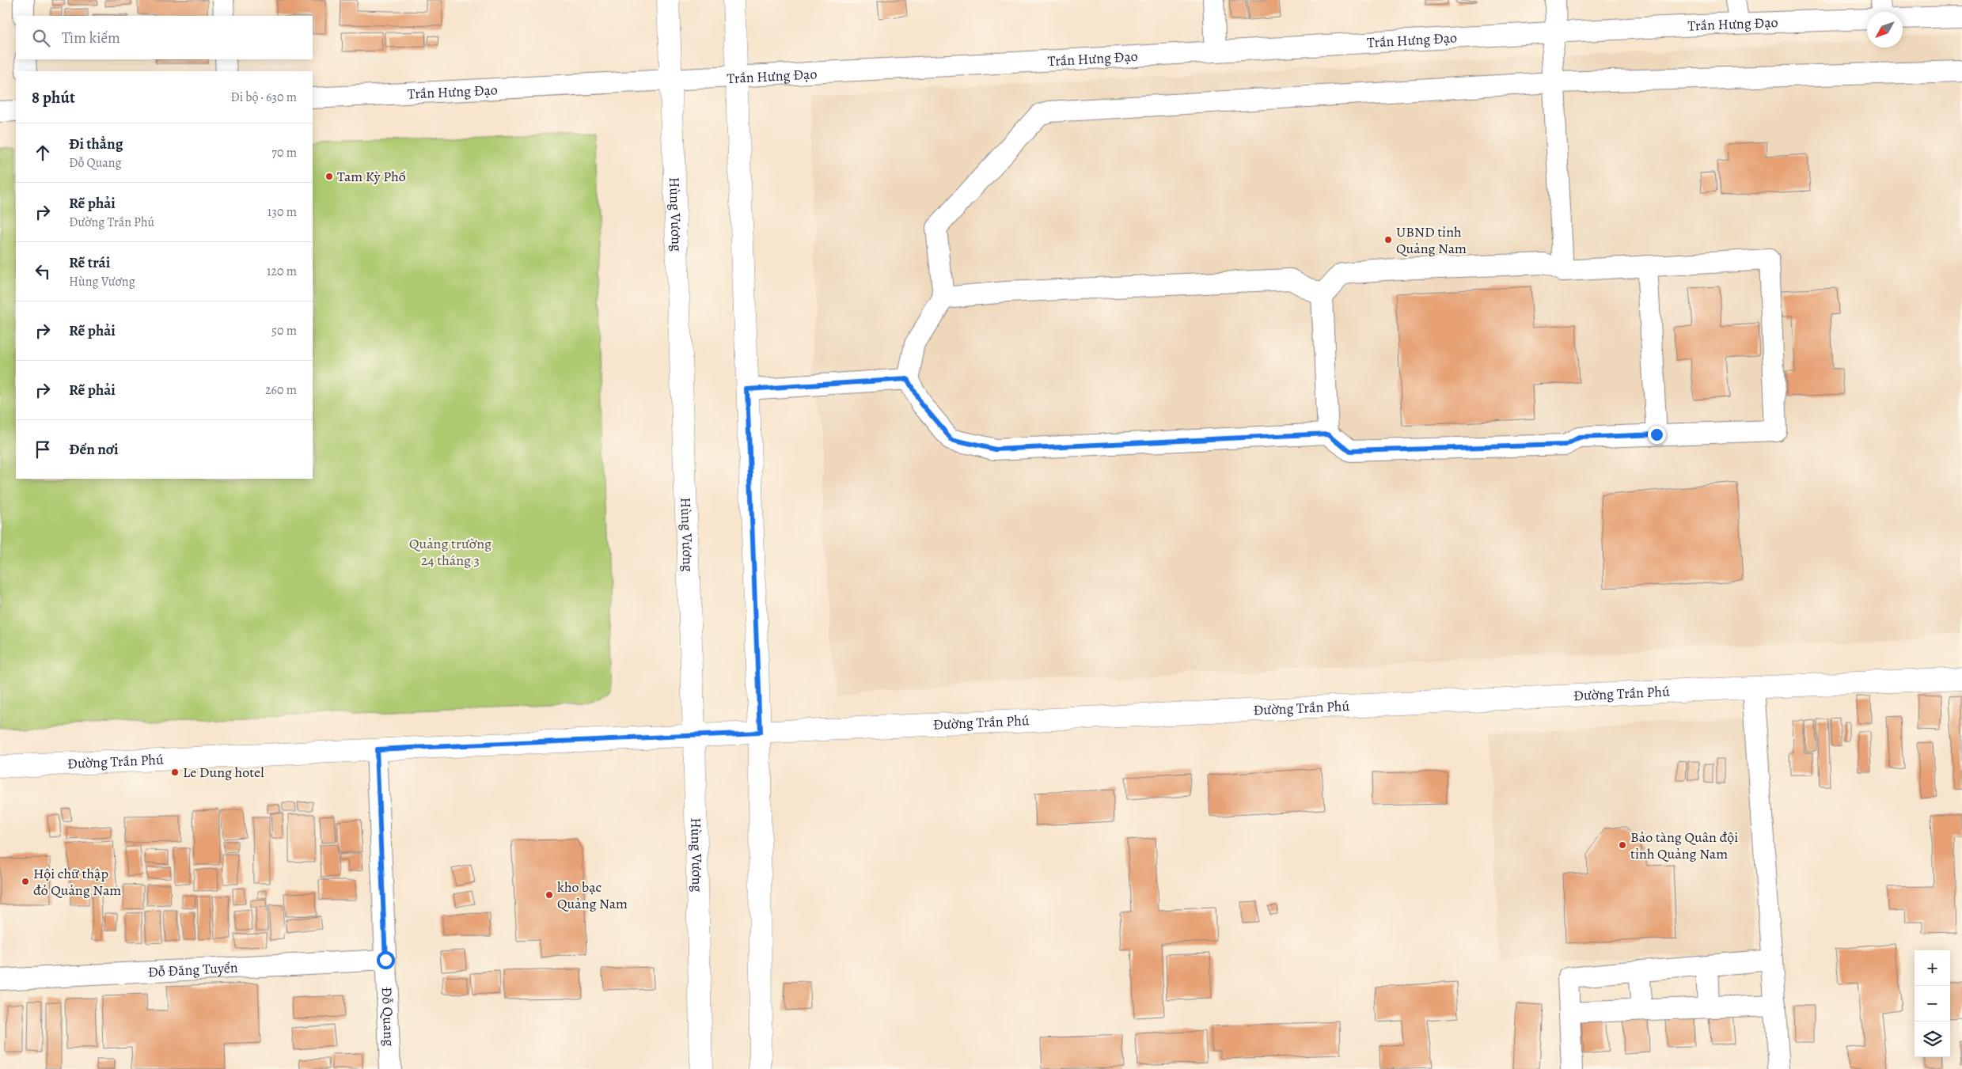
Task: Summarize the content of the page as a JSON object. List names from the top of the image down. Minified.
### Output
{"streets":{"main road":["Hùng Vương","Đường Trần Phú"],"street":["Trần Hưng Đạo","Đỗ Đăng Tuyển","Đỗ Quang"]},"crossings":[["Trần Hưng Đạo","Hùng Vương"],["Hùng Vương","Đường Trần Phú"],["Đường Trần Phú","Đỗ Quang"],["Đỗ Đăng Tuyển","Đỗ Quang"]],"parks":["Quảng trường 24 tháng 3"],"places":["Tam Kỳ Phố","UBND tỉnh Quảng Nam","Le Dung hotel","Bảo tàng Quân đội tỉnh Quảng Nam","Hội chữ thập đỏ Quảng Nam","kho bạc Quảng Nam"],"north":"bottom left","page":{"search":"Tìm kiếm","heading":["8 phút","Đi bộ · 630 m"],"list":[["Đi thẳng","Đỗ Quang","70 m"],["Rẽ phải","Đường Trần Phú","130 m"],["Rẽ trái","Hùng Vương","120 m"],["Rẽ phải","50 m"],["Rẽ phải","260 m"],"Đến nơi"],"map_buttons":["+","−"]}}
